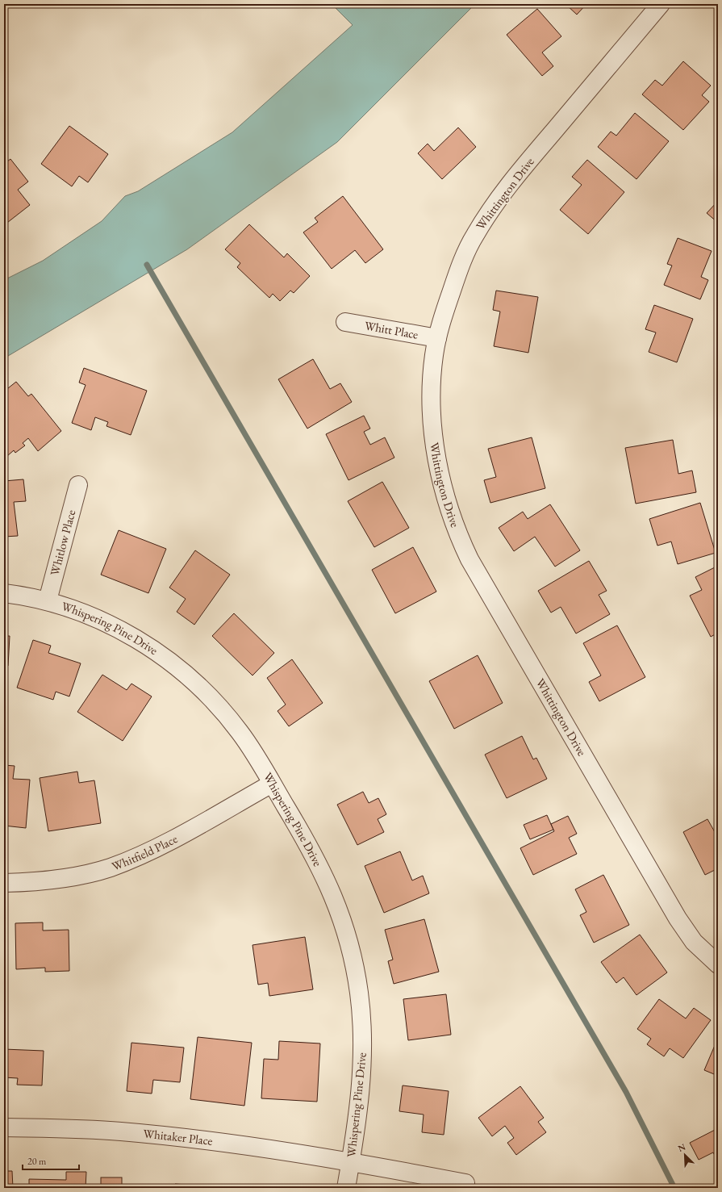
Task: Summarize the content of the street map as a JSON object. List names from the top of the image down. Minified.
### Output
{"streets":{"street":["Whittington Drive","Whitt Place","Whitlow Place","Whispering Pine Drive","Whitfield Place","Whitaker Place"]},"crossings":[["Whittington Drive","Whitt Place"],["Whitlow Place","Whispering Pine Drive"],["Whispering Pine Drive","Whitfield Place"],["Whispering Pine Drive","Whitaker Place"]],"scale_bar":"20 m","north":"top left"}
